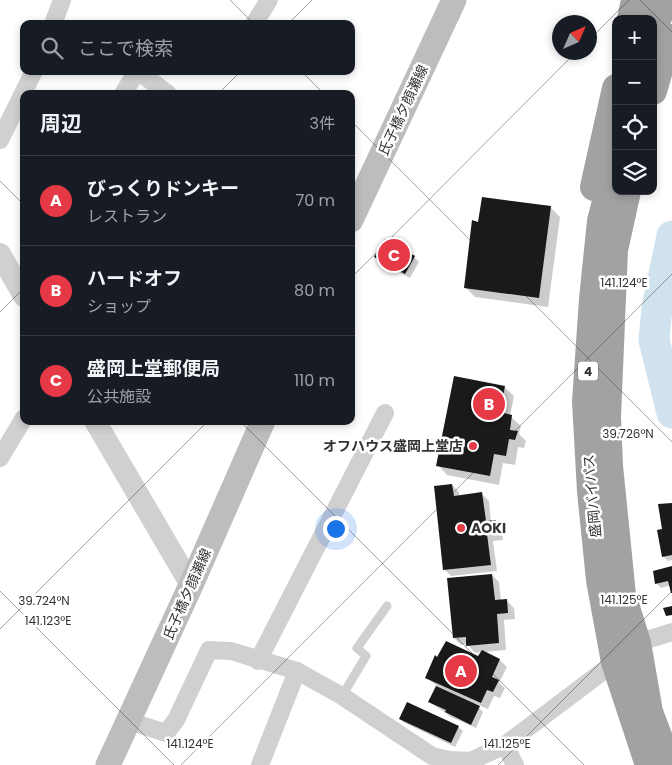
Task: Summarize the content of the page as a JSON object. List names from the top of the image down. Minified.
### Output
{"streets":{"highway":["4","盛岡バイパス"],"main road":["氏子橋夕顔瀬線"]},"places":["オフハウス盛岡上堂店","AOKI"],"north":"top right","page":{"map_buttons":["+","−"],"search":"ここで検索","heading":["周辺","3件"],"list":[{"mark":"A","name":"びっくりドンキー","note":"レストラン","value":"70 m"},{"mark":"B","name":"ハードオフ","note":"ショップ","value":"80 m"},{"mark":"C","name":"盛岡上堂郵便局","note":"公共施設","value":"110 m"}],"pins":["C","B","A"]},"coordinates":["141.124°E","39.726°N","141.125°E","39.724°N","141.123°E"]}
